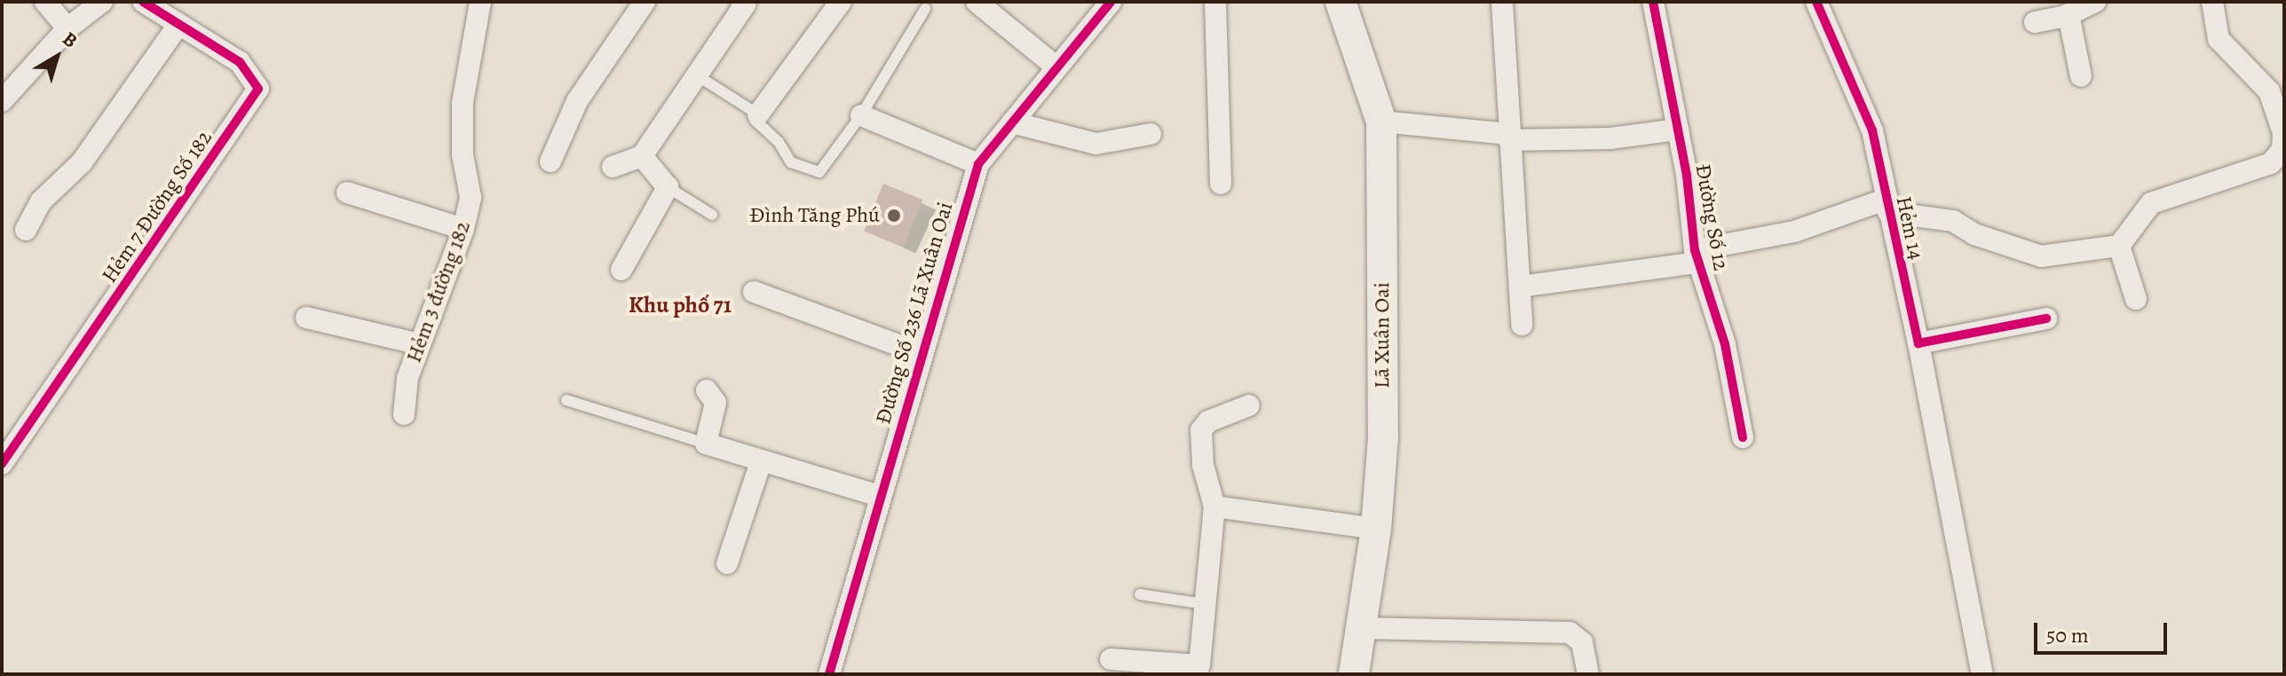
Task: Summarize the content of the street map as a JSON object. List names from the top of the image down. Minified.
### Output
{"streets":{"main road":["Lã Xuân Oai"],"street":["Hẻm 7 Đường Số 182","Đường Số 12","Hẻm 14","Hẻm 3 đường 182","Đường Số 236 Lã Xuân Oai"]},"districts":["Khu phố 71"],"places":["Đình Tăng Phú"],"scale_bar":"50 m","north":"top right"}
